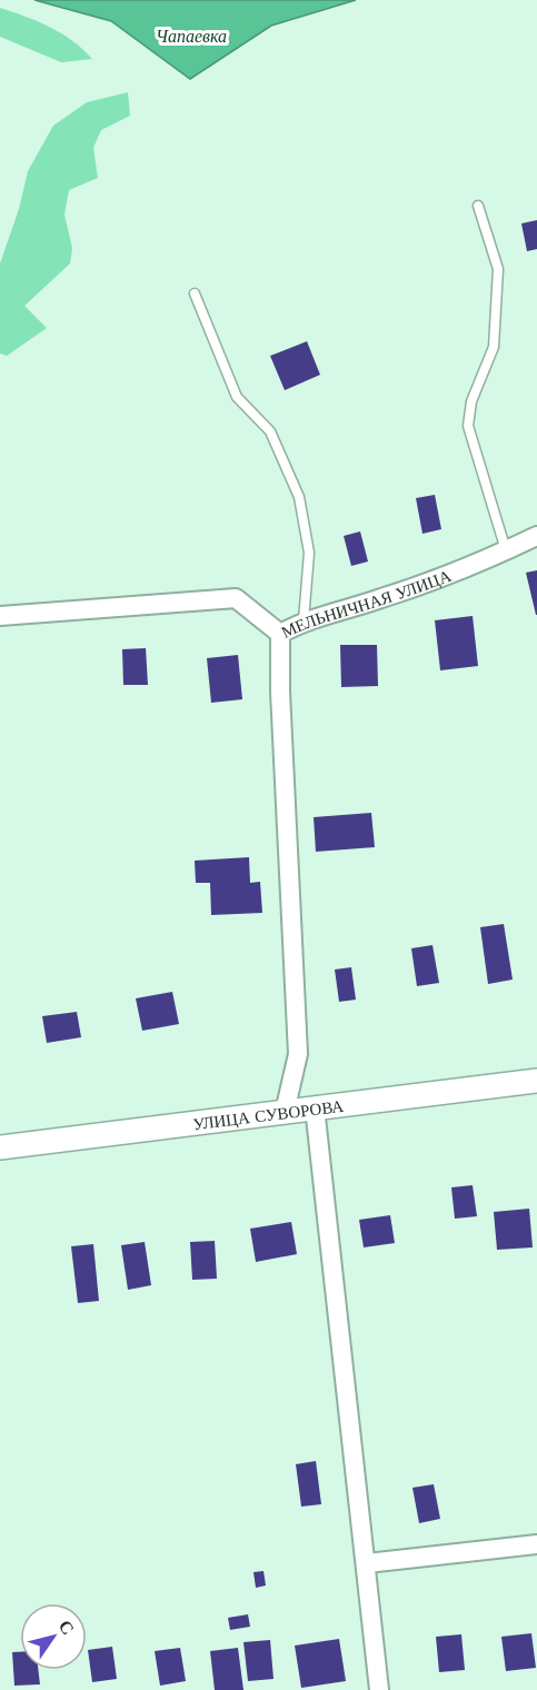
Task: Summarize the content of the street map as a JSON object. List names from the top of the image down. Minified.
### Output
{"streets":{"street":["МЕЛЬНИЧНАЯ УЛИЦА","УЛИЦА СУВОРОВА"]},"water":["Чапаевка"],"north":"top right"}
